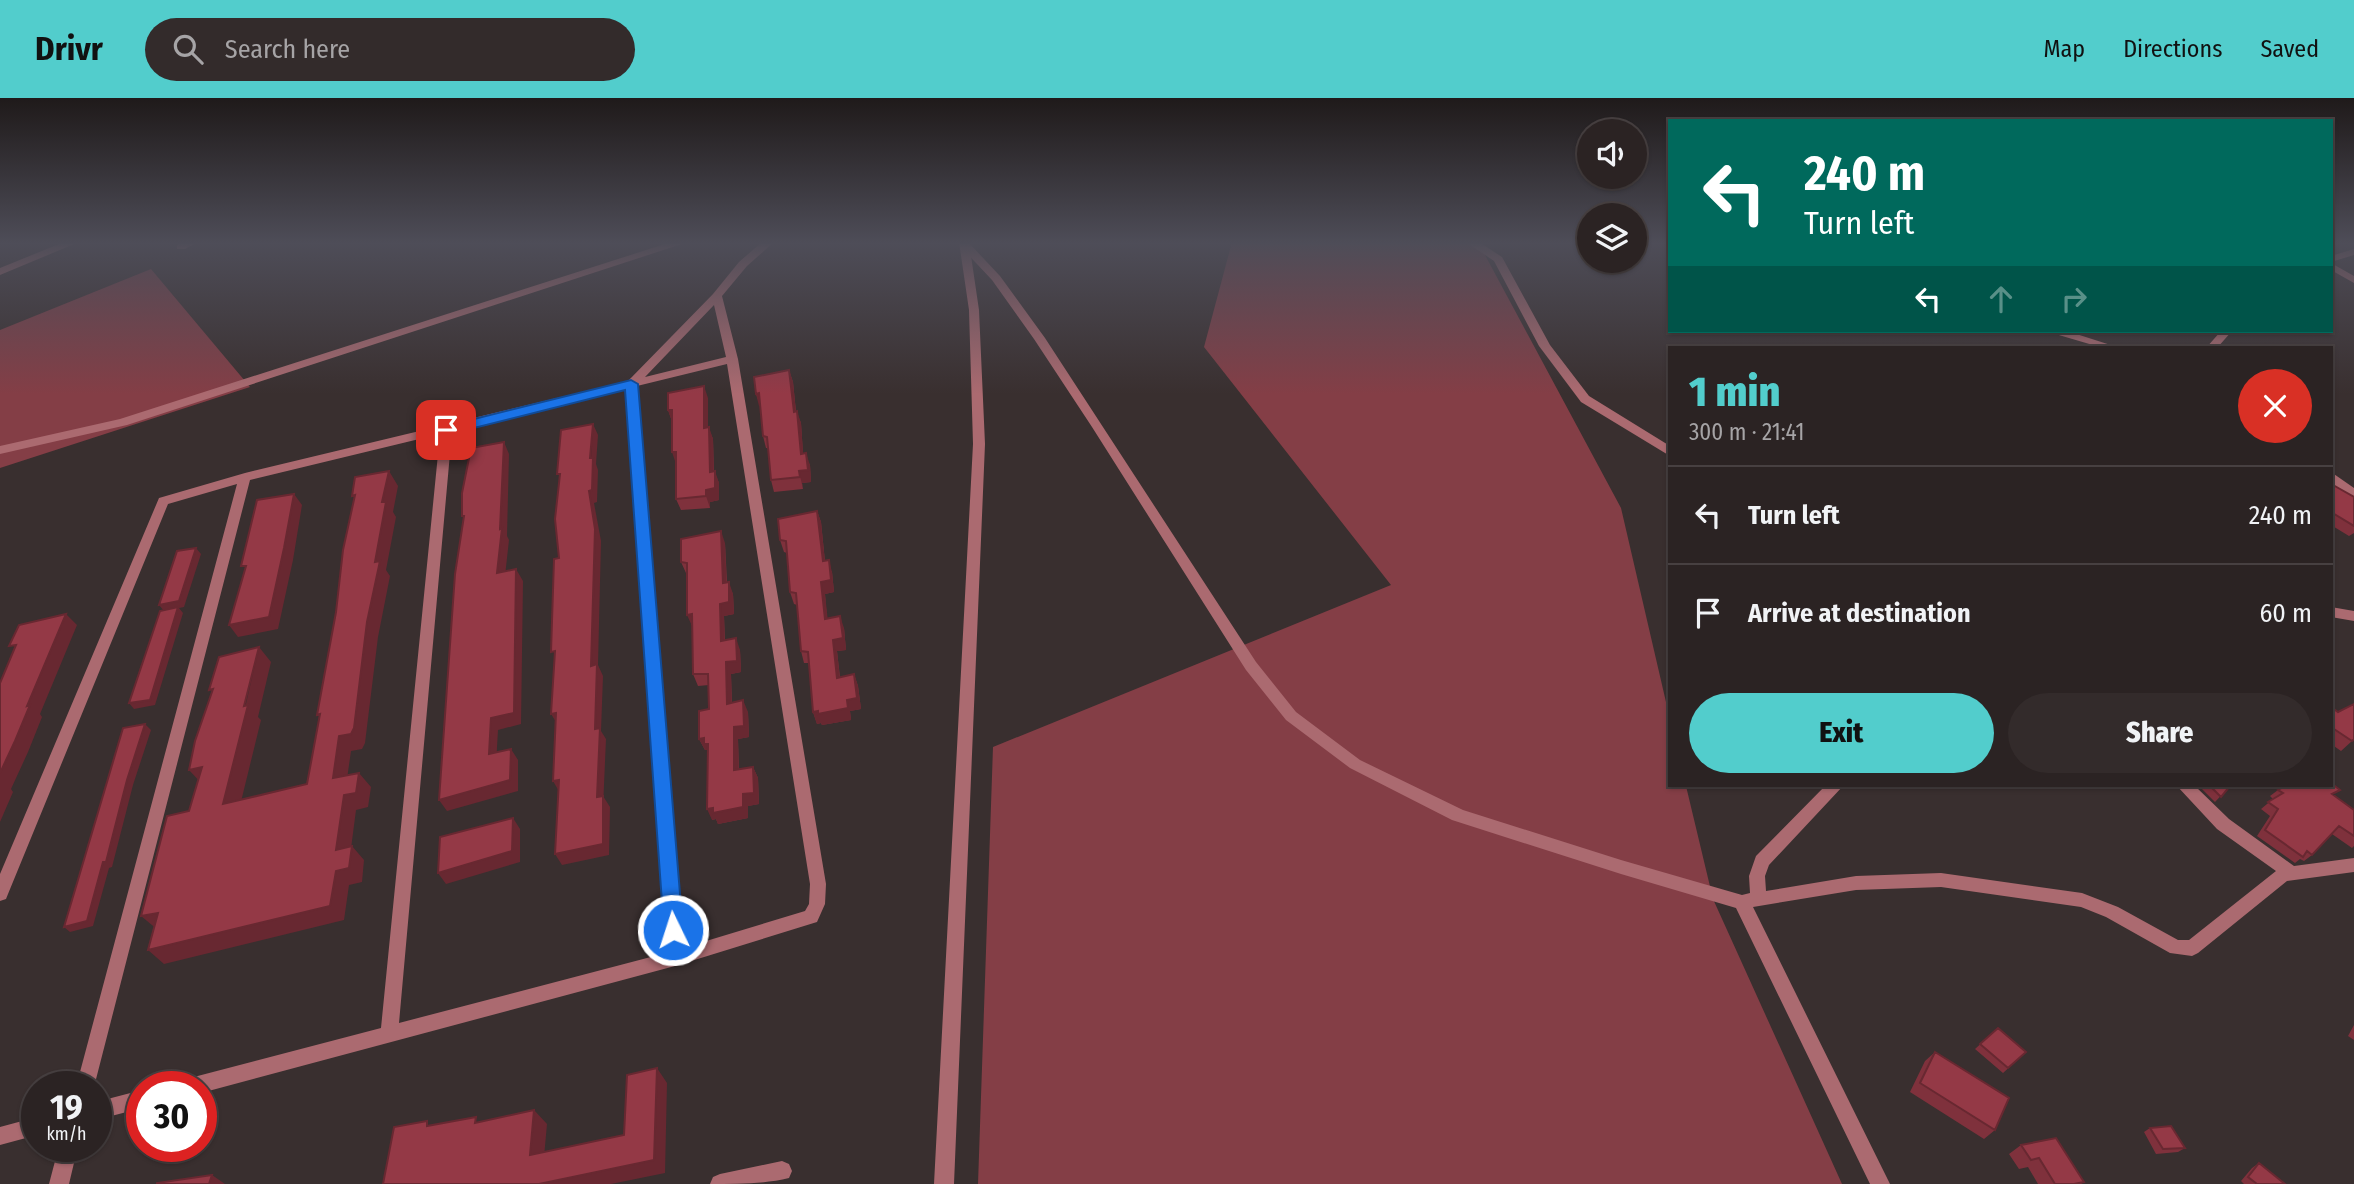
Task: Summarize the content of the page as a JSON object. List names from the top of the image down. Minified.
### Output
{"page":{"header":"Drivr","search":"Search here","nav":["Map","Directions","Saved"],"turn":["240 m","Turn left"],"heading":["1 min","300 m · 21:41"],"list":[{"name":"Turn left","value":"240 m"},{"name":"Arrive at destination","value":"60 m"}],"buttons":["Exit","Share"],"speed":"19 km/h","limit":"30"}}
